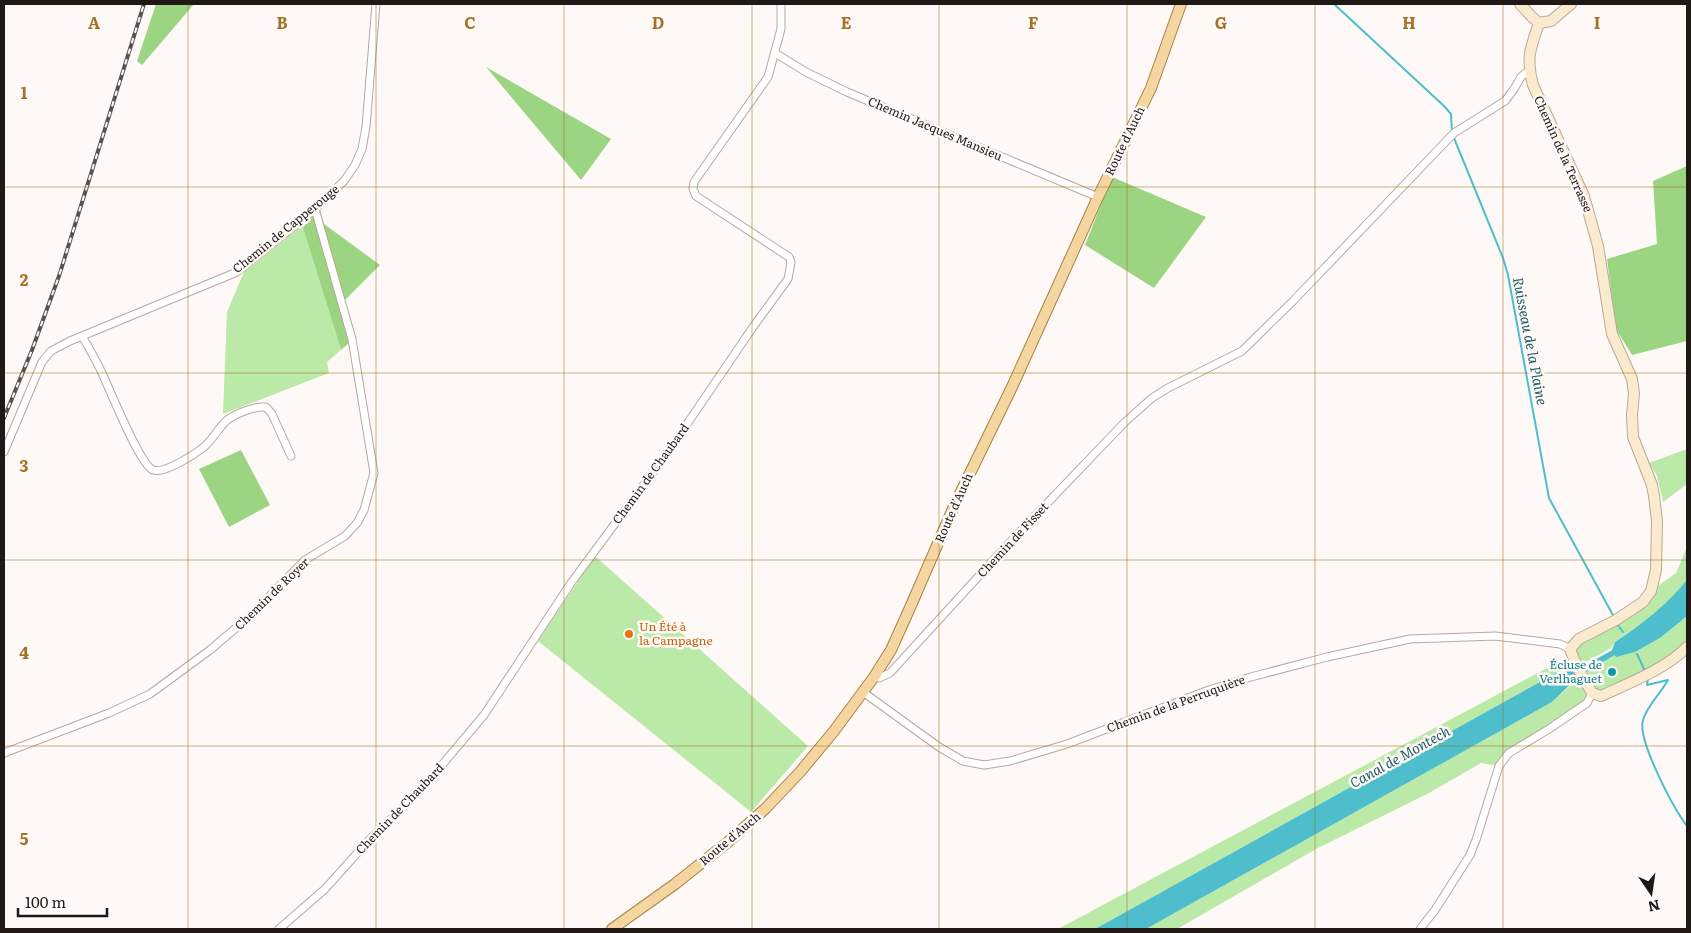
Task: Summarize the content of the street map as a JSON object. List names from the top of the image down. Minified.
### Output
{"streets":{"main road":["Route d'Auch"],"street":["Chemin Jacques Mansieu","Chemin de la Terrasse","Chemin de Capperouge","Chemin de Chaubard","Chemin de Fisset","Chemin de Royer","Chemin de la Perruquière"]},"crossings":[["Chemin Jacques Mansieu","Route d'Auch"],["Chemin Jacques Mansieu","Chemin de Chaubard"],["Route d'Auch","Chemin de Fisset"],["Route d'Auch","Chemin de la Perruquière"],["Chemin de la Terrasse","Chemin de Fisset"],["Chemin de la Terrasse","Chemin de la Perruquière"],["Chemin de Capperouge","Chemin de Royer"]],"water":["Ruisseau de la Plaine","Canal de Montech"],"places":["Un Été à la Campagne","Écluse de Verlhaguet"],"scale_bar":"100 m","north":"bottom","grid":{"columns":["A","B","C","D","E","F","G","H","I"],"rows":["1","2","3","4","5"]}}
